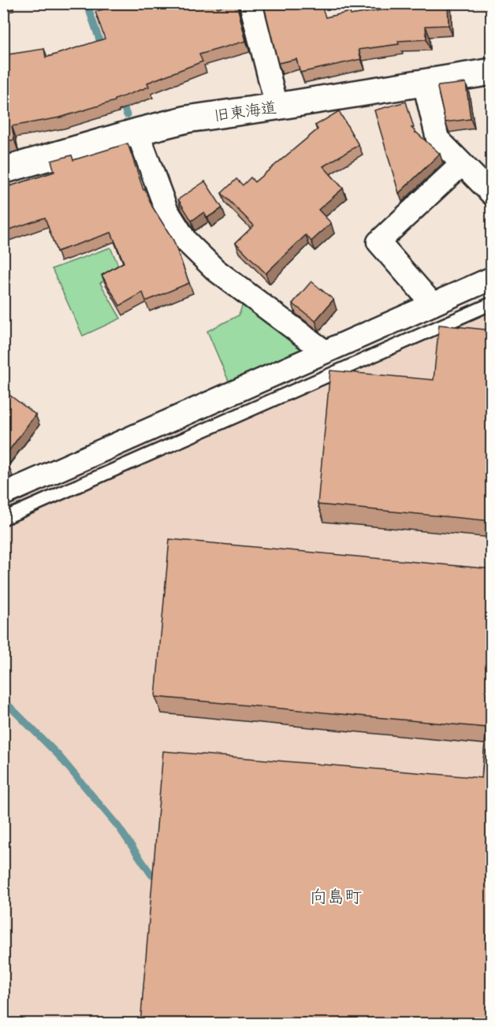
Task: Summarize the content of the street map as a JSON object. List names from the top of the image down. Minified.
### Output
{"streets":{"street":["旧東海道"]},"districts":["向島町"]}
